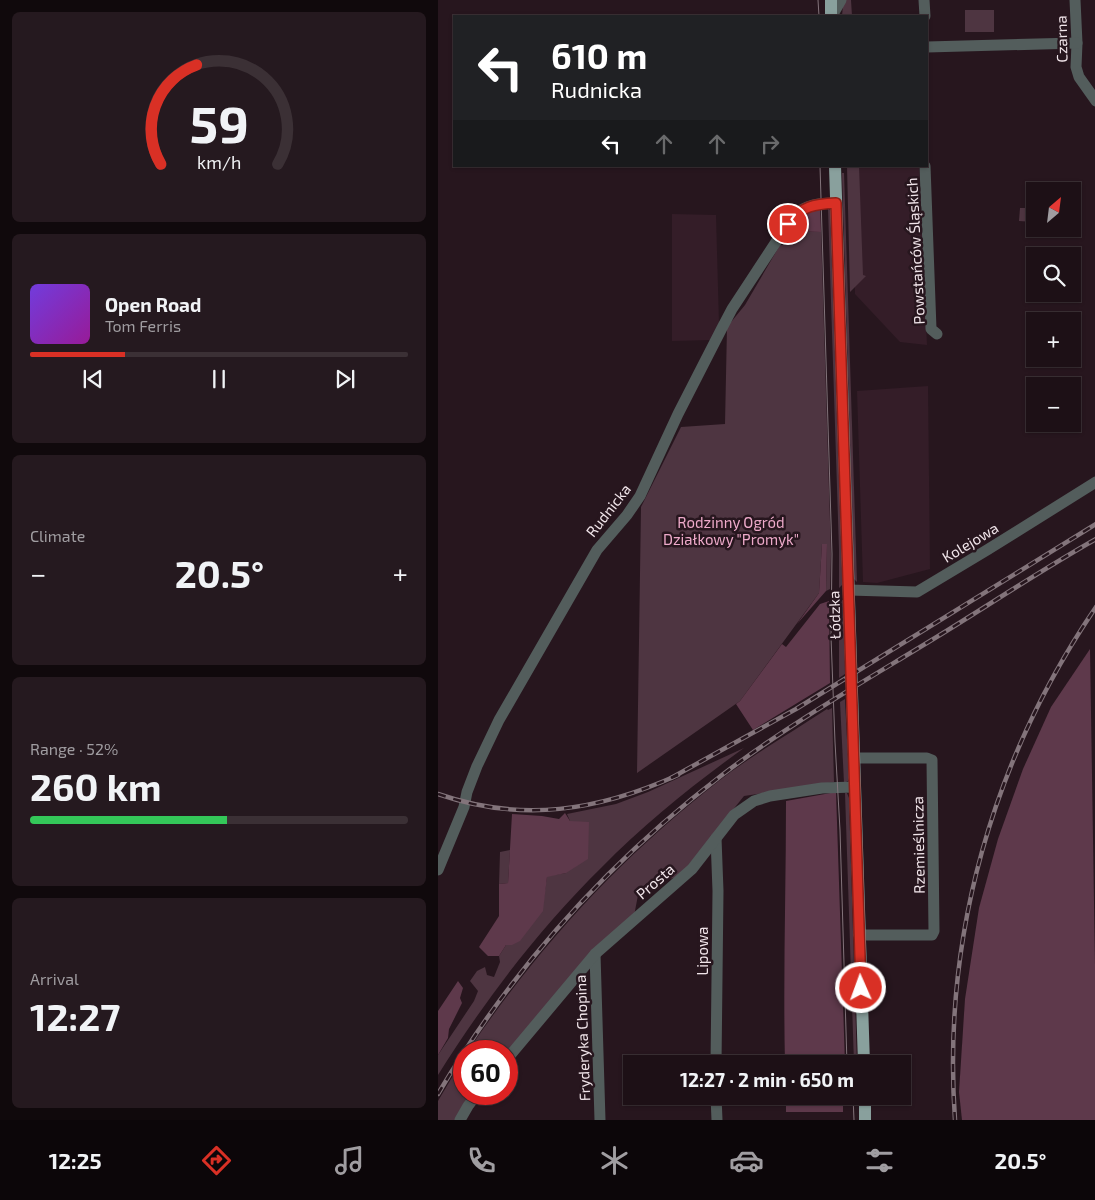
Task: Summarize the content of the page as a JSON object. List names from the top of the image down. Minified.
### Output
{"streets":{"main road":["Łódzka"],"street":["Czarna","Powstańców Śląskich","Rudnicka","Kolejowa","Rzemieślnicza","Prosta","Lipowa","Fryderyka Chopina"]},"crossings":[["Rudnicka","Łódzka"],["Kolejowa","Łódzka"],["Łódzka","Rzemieślnicza"],["Łódzka","Prosta"],["Prosta","Lipowa"],["Prosta","Fryderyka Chopina"]],"parks":["Rodzinny Ogród Działkowy \"Promyk\""],"north":"top right","page":{"turn":["610 m","Rudnicka"],"map_buttons":["+","−"],"song":["Open Road","Tom Ferris"],"tile":["Climate",["Range · 52%","260 km"],["Arrival","12:27"]],"heat":["−","20.5°","+"],"limit":"60","trip":"12:27 · 2 min · 650 m","tabs":["12:25","20.5°"],"gauge":["59","km/h"]}}
